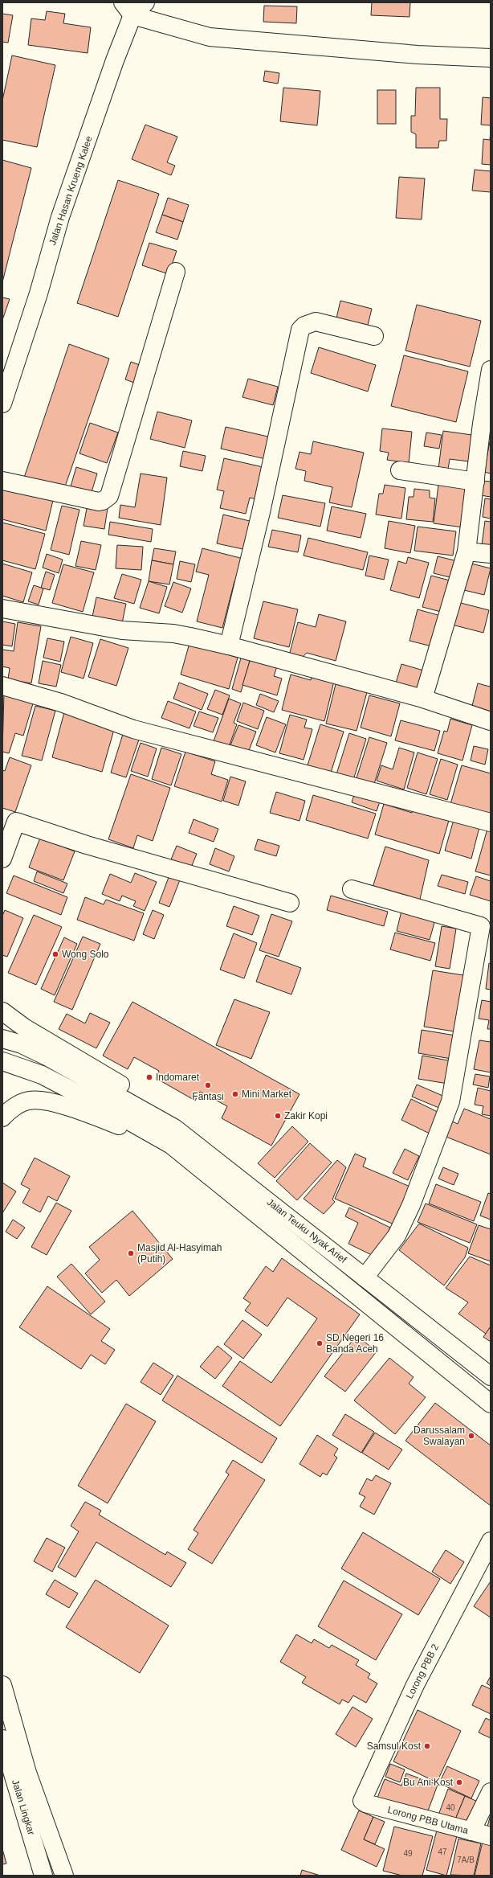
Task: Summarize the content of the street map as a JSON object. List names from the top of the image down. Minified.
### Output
{"streets":{"street":["Jalan Hasan Krueng Kalee","Jalan Teuku Nyak Arief","Lorong PBB 2","Jalan Lingkar","Lorong PBB Utama"]},"crossings":[["Lorong PBB 2","Lorong PBB Utama"]],"places":["Wong Solo","Indomaret","Fantasi","Mini Market","Zakir Kopi","Masjid Al-Hasyimah (Putih)","SD Negeri 16 Banda Aceh","Darussalam Swalayan","Samsul Kost","Bu Ani Kost"],"house_numbers":["40","47","49","7A/B"]}
